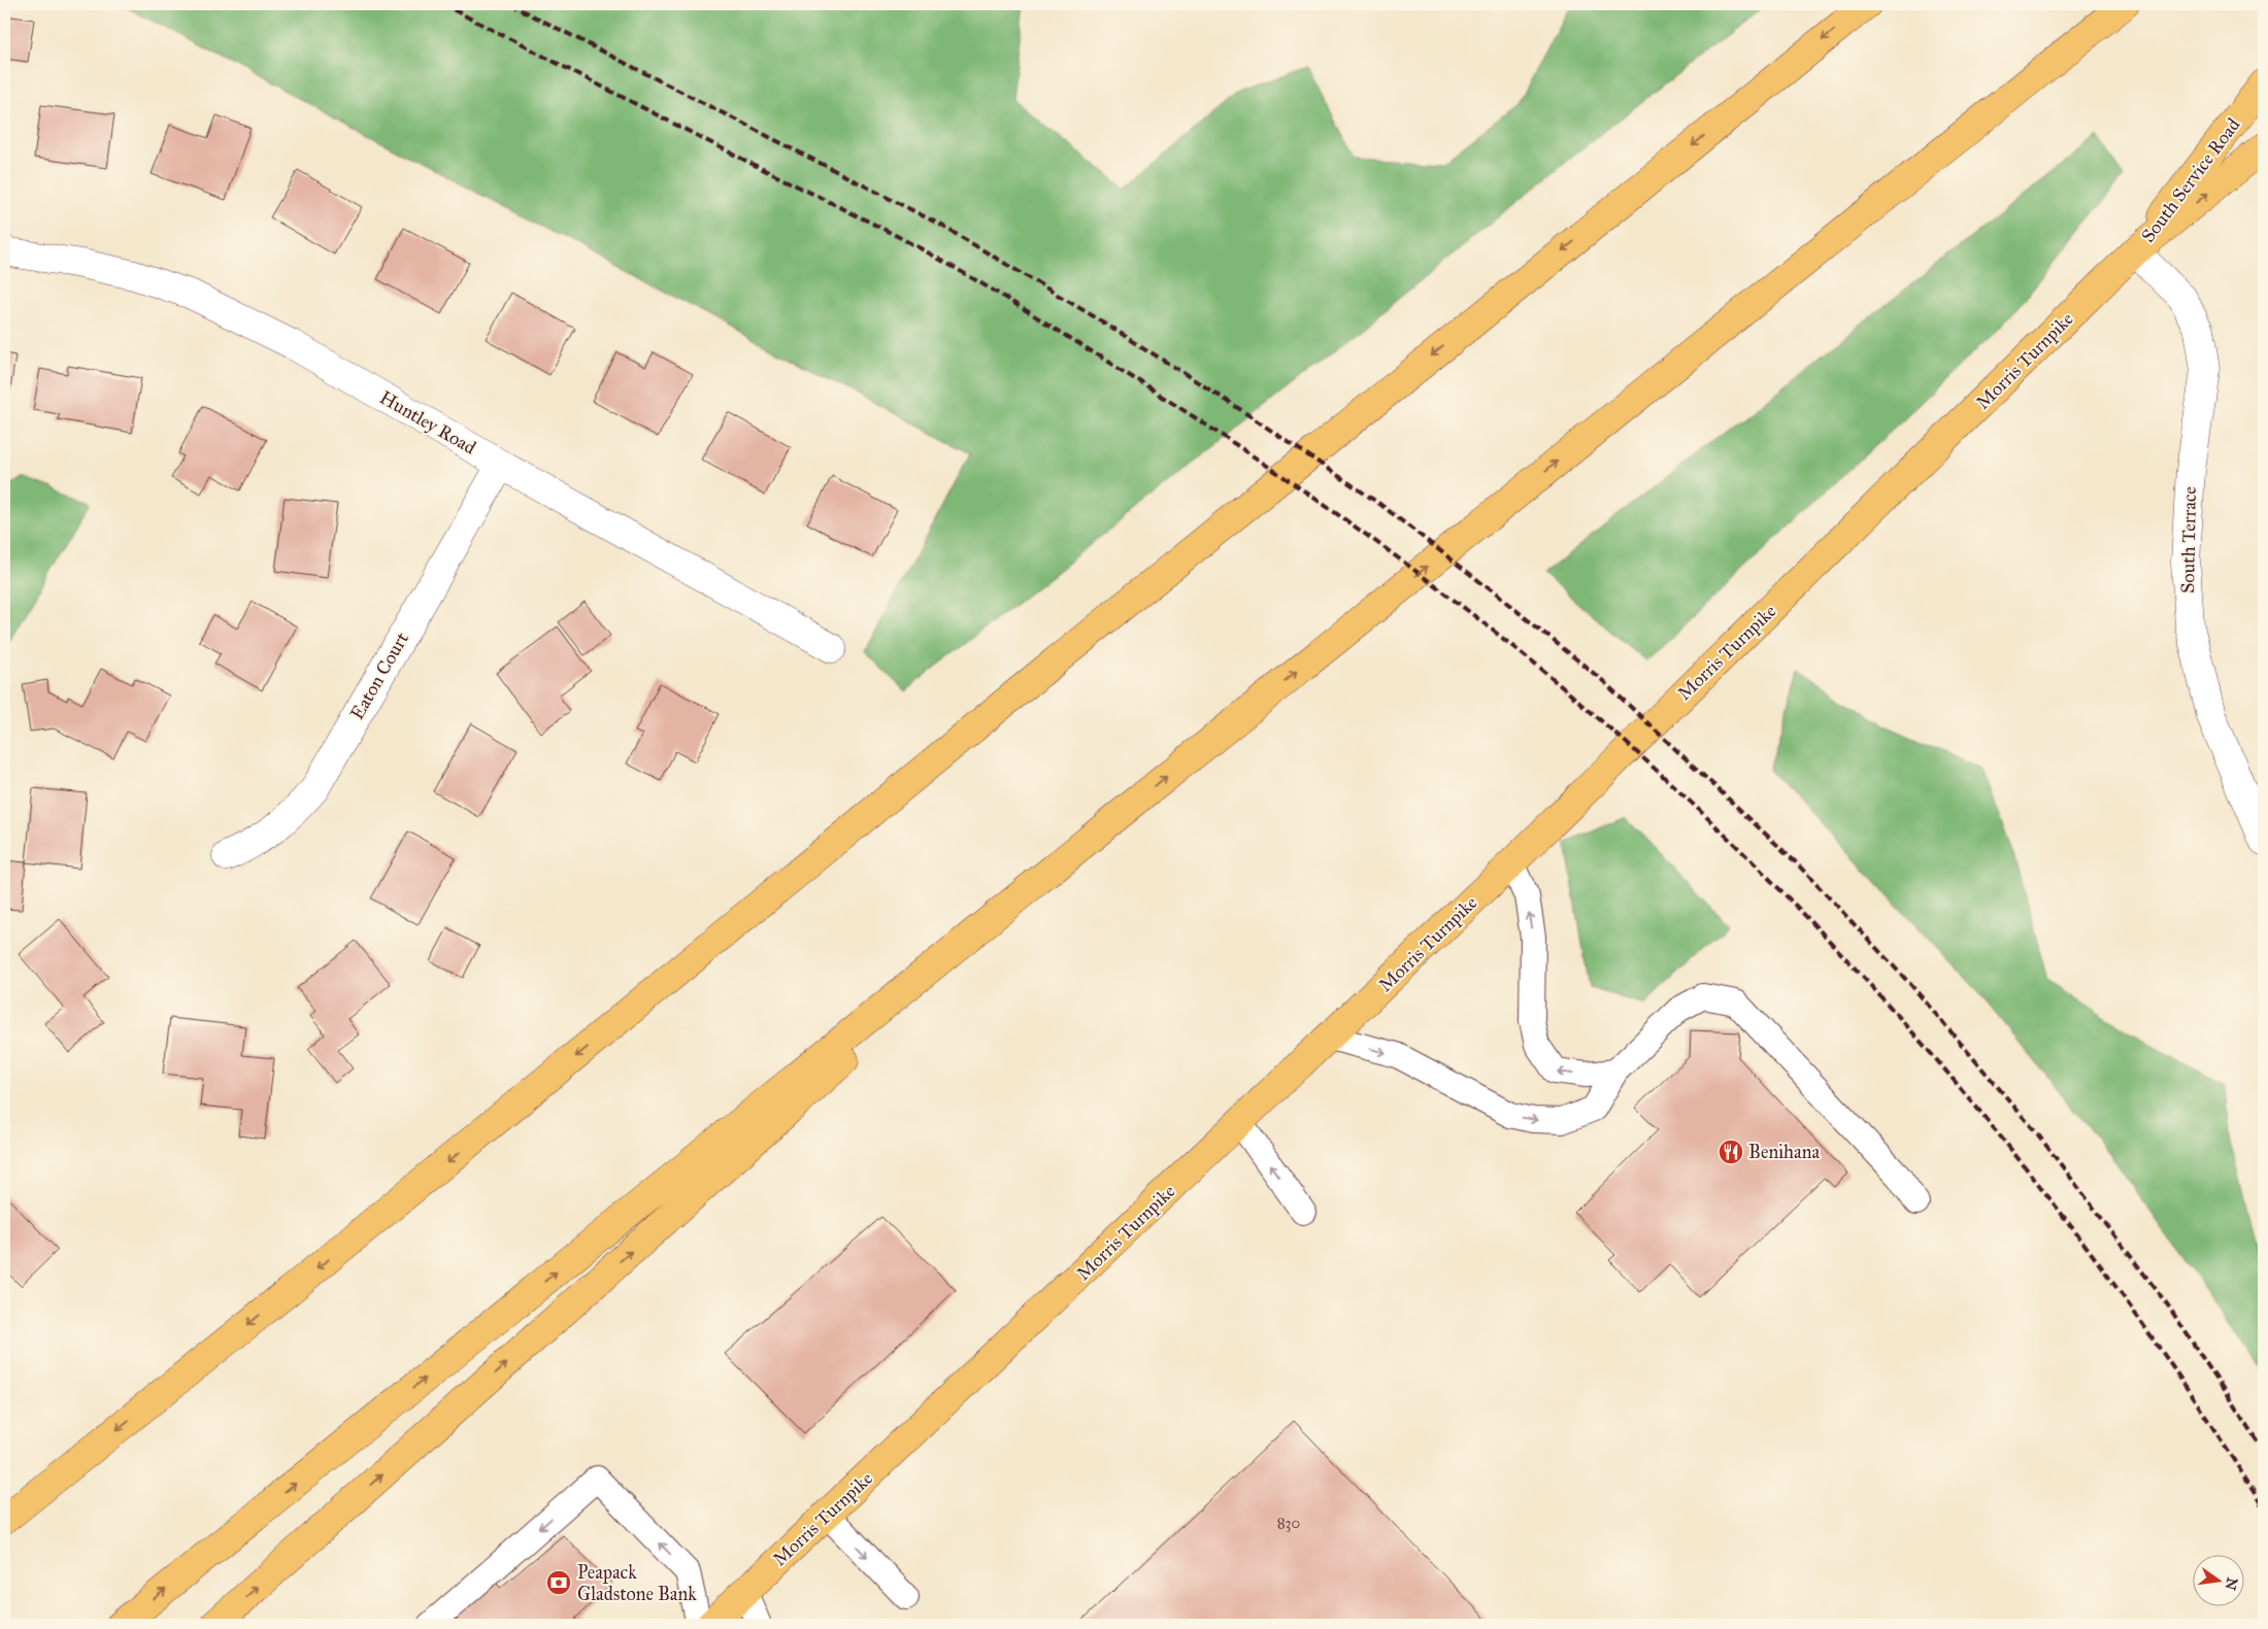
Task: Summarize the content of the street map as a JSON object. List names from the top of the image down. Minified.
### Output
{"streets":{"main road":["South Service Road","Morris Turnpike"],"street":["Huntley Road","South Terrace","Eaton Court"]},"crossings":[["South Service Road","Morris Turnpike"],["South Service Road","South Terrace"],["Morris Turnpike","South Terrace"],["Huntley Road","Eaton Court"]],"places":{"restaurant":["Benihana"],"bank":["Peapack Gladstone Bank"]},"house_numbers":["830"],"north":"right"}
